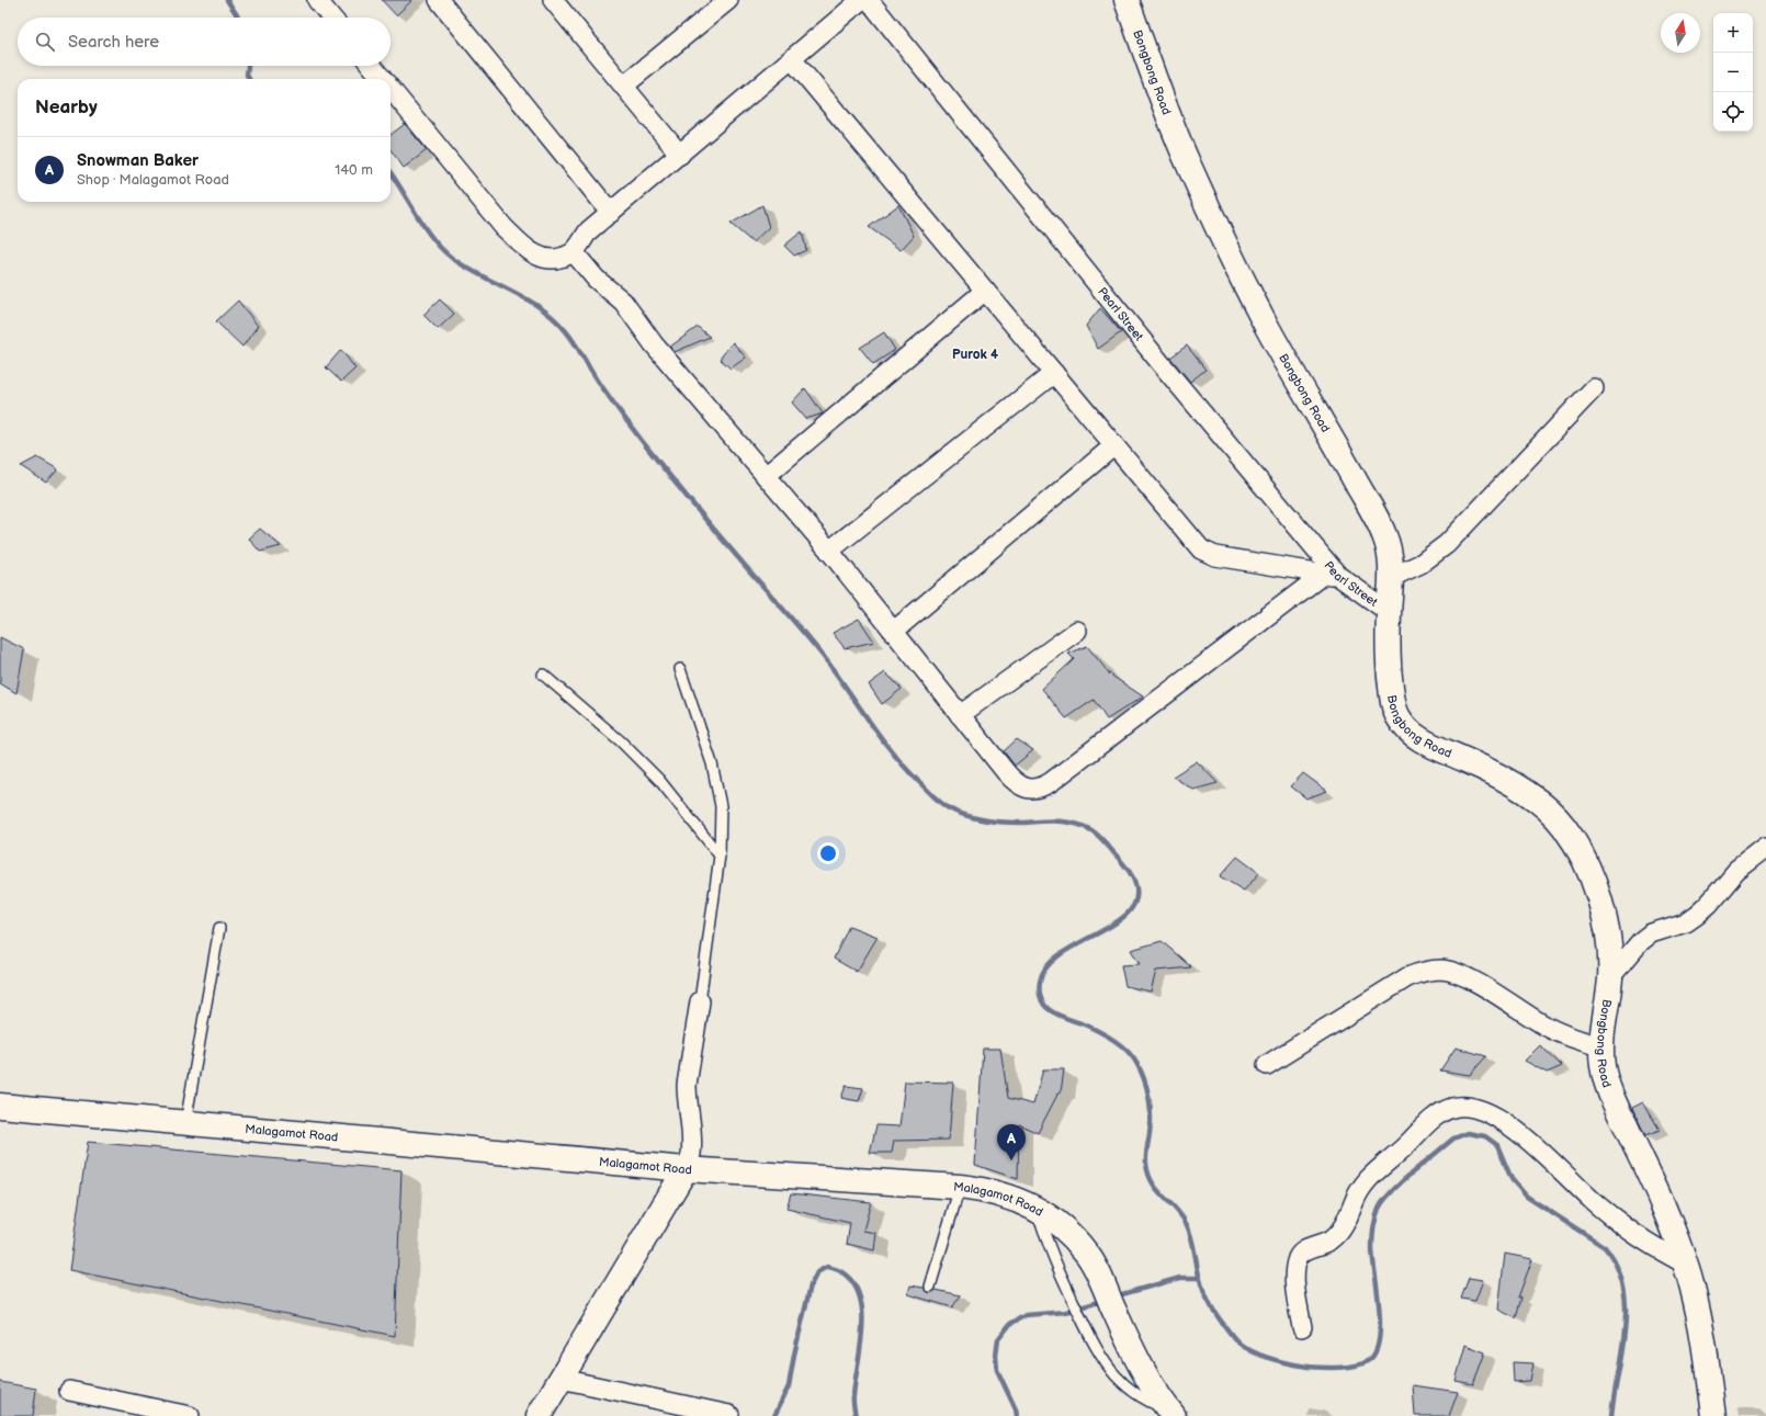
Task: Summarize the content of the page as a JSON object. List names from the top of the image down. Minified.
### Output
{"streets":{"street":["Bongbong Road","Pearl Street","Malagamot Road"]},"crossings":[["Bongbong Road","Pearl Street"]],"districts":["Purok 4"],"north":"top","page":{"map_buttons":["+","−"],"search":"Search here","heading":"Nearby","list":[{"mark":"A","name":"Snowman Baker","note":"Shop · Malagamot Road","value":"140 m"}],"pins":"A"}}
